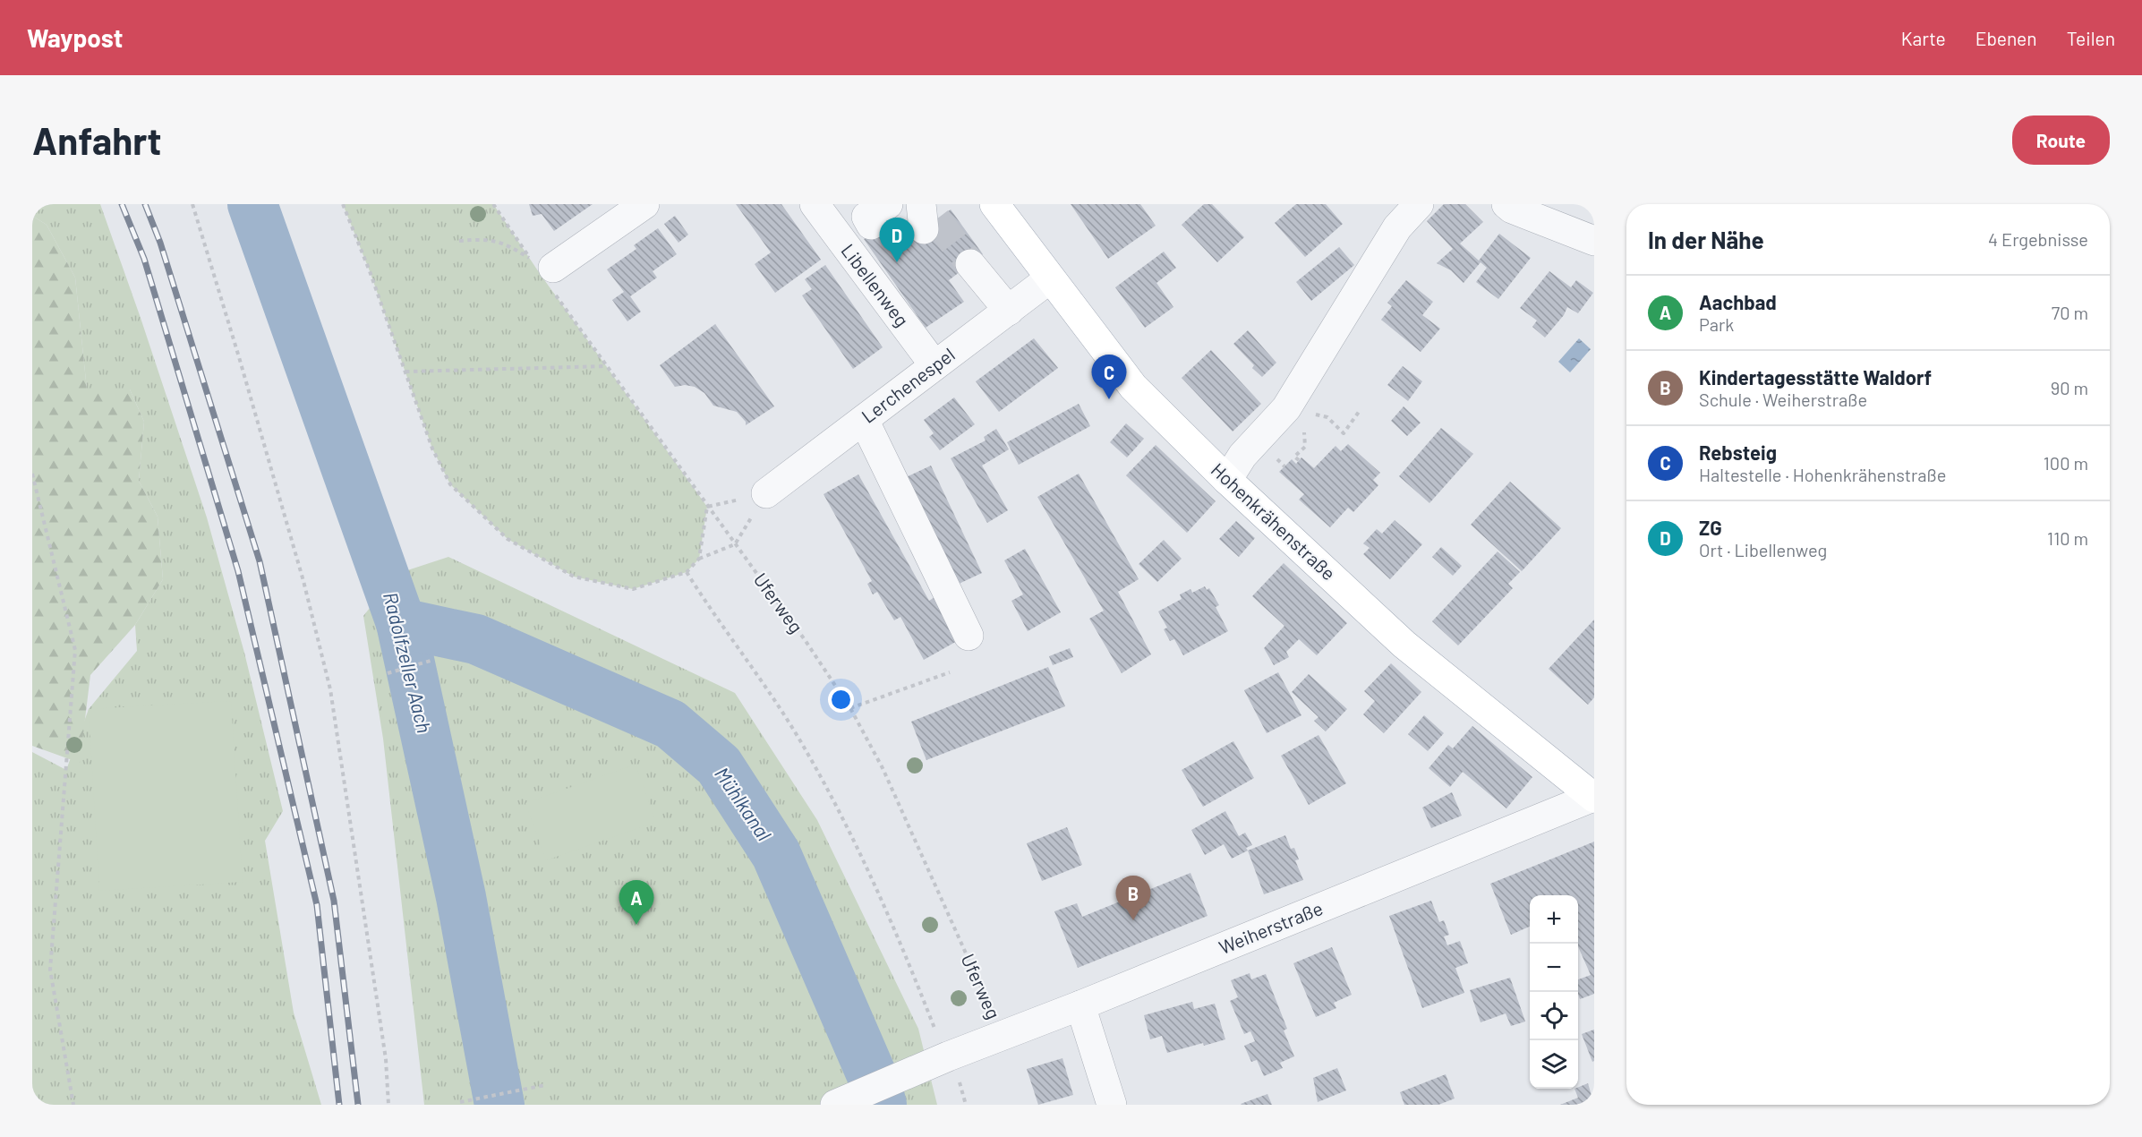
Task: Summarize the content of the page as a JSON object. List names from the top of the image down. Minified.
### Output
{"streets":{"main road":["Hohenkrähenstraße"],"street":["Libellenweg","Lerchenespel","Weiherstraße"],"path":["Uferweg"]},"crossings":[["Libellenweg","Lerchenespel"],["Lerchenespel","Hohenkrähenstraße"],["Hohenkrähenstraße","Weiherstraße"],["Uferweg","Weiherstraße"]],"water":["Radolfzeller Aach","Mühlkanal"],"page":{"header":"Waypost","nav":["Karte","Ebenen","Teilen"],"buttons":"Route","title":"Anfahrt","heading":["In der Nähe","4 Ergebnisse"],"pins":["D","C","B","A"],"list":[{"mark":"A","name":"Aachbad","note":"Park","value":"70 m"},{"mark":"B","name":"Kindertagesstätte Waldorf","note":"Schule · Weiherstraße","value":"90 m"},{"mark":"C","name":"Rebsteig","note":"Haltestelle · Hohenkrähenstraße","value":"100 m"},{"mark":"D","name":"ZG","note":"Ort · Libellenweg","value":"110 m"}],"map_buttons":["+","−"]}}
